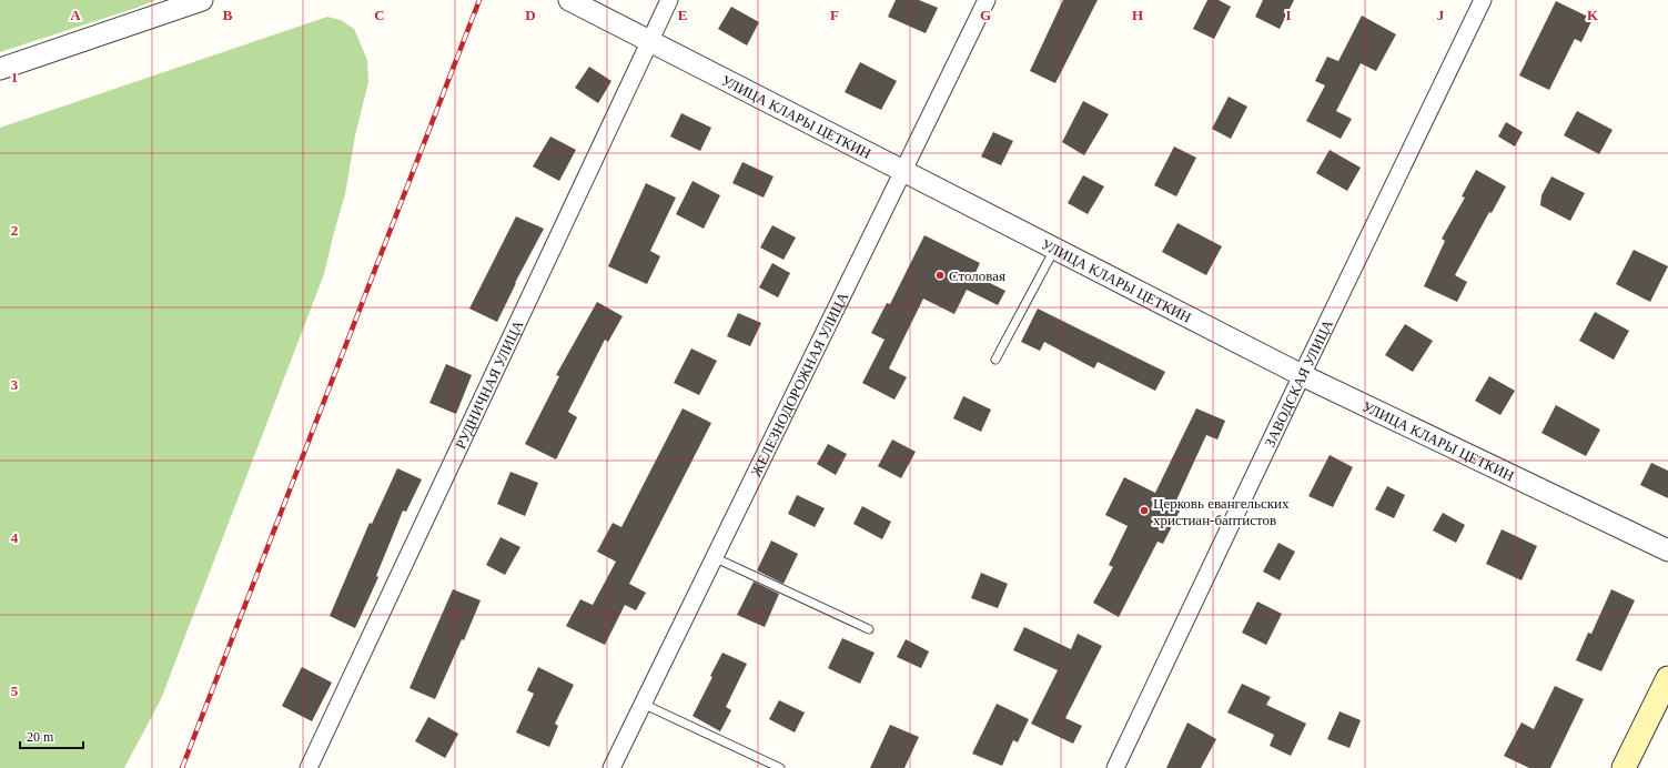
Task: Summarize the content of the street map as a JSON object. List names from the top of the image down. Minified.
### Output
{"streets":{"street":["УЛИЦА КЛАРЫ ЦЕТКИН","ЗАВОДСКАЯ УЛИЦА","РУДНИЧНАЯ УЛИЦА","ЖЕЛЕЗНОДОРОЖНАЯ УЛИЦА"]},"crossings":[["УЛИЦА КЛАРЫ ЦЕТКИН","ЗАВОДСКАЯ УЛИЦА"],["УЛИЦА КЛАРЫ ЦЕТКИН","РУДНИЧНАЯ УЛИЦА"],["УЛИЦА КЛАРЫ ЦЕТКИН","ЖЕЛЕЗНОДОРОЖНАЯ УЛИЦА"]],"places":["Столовая","Церковь евангельских христиан-баптистов"],"scale_bar":"20 m","grid":{"columns":["A","B","C","D","E","F","G","H","I","J","K"],"rows":["1","2","3","4","5"]}}
